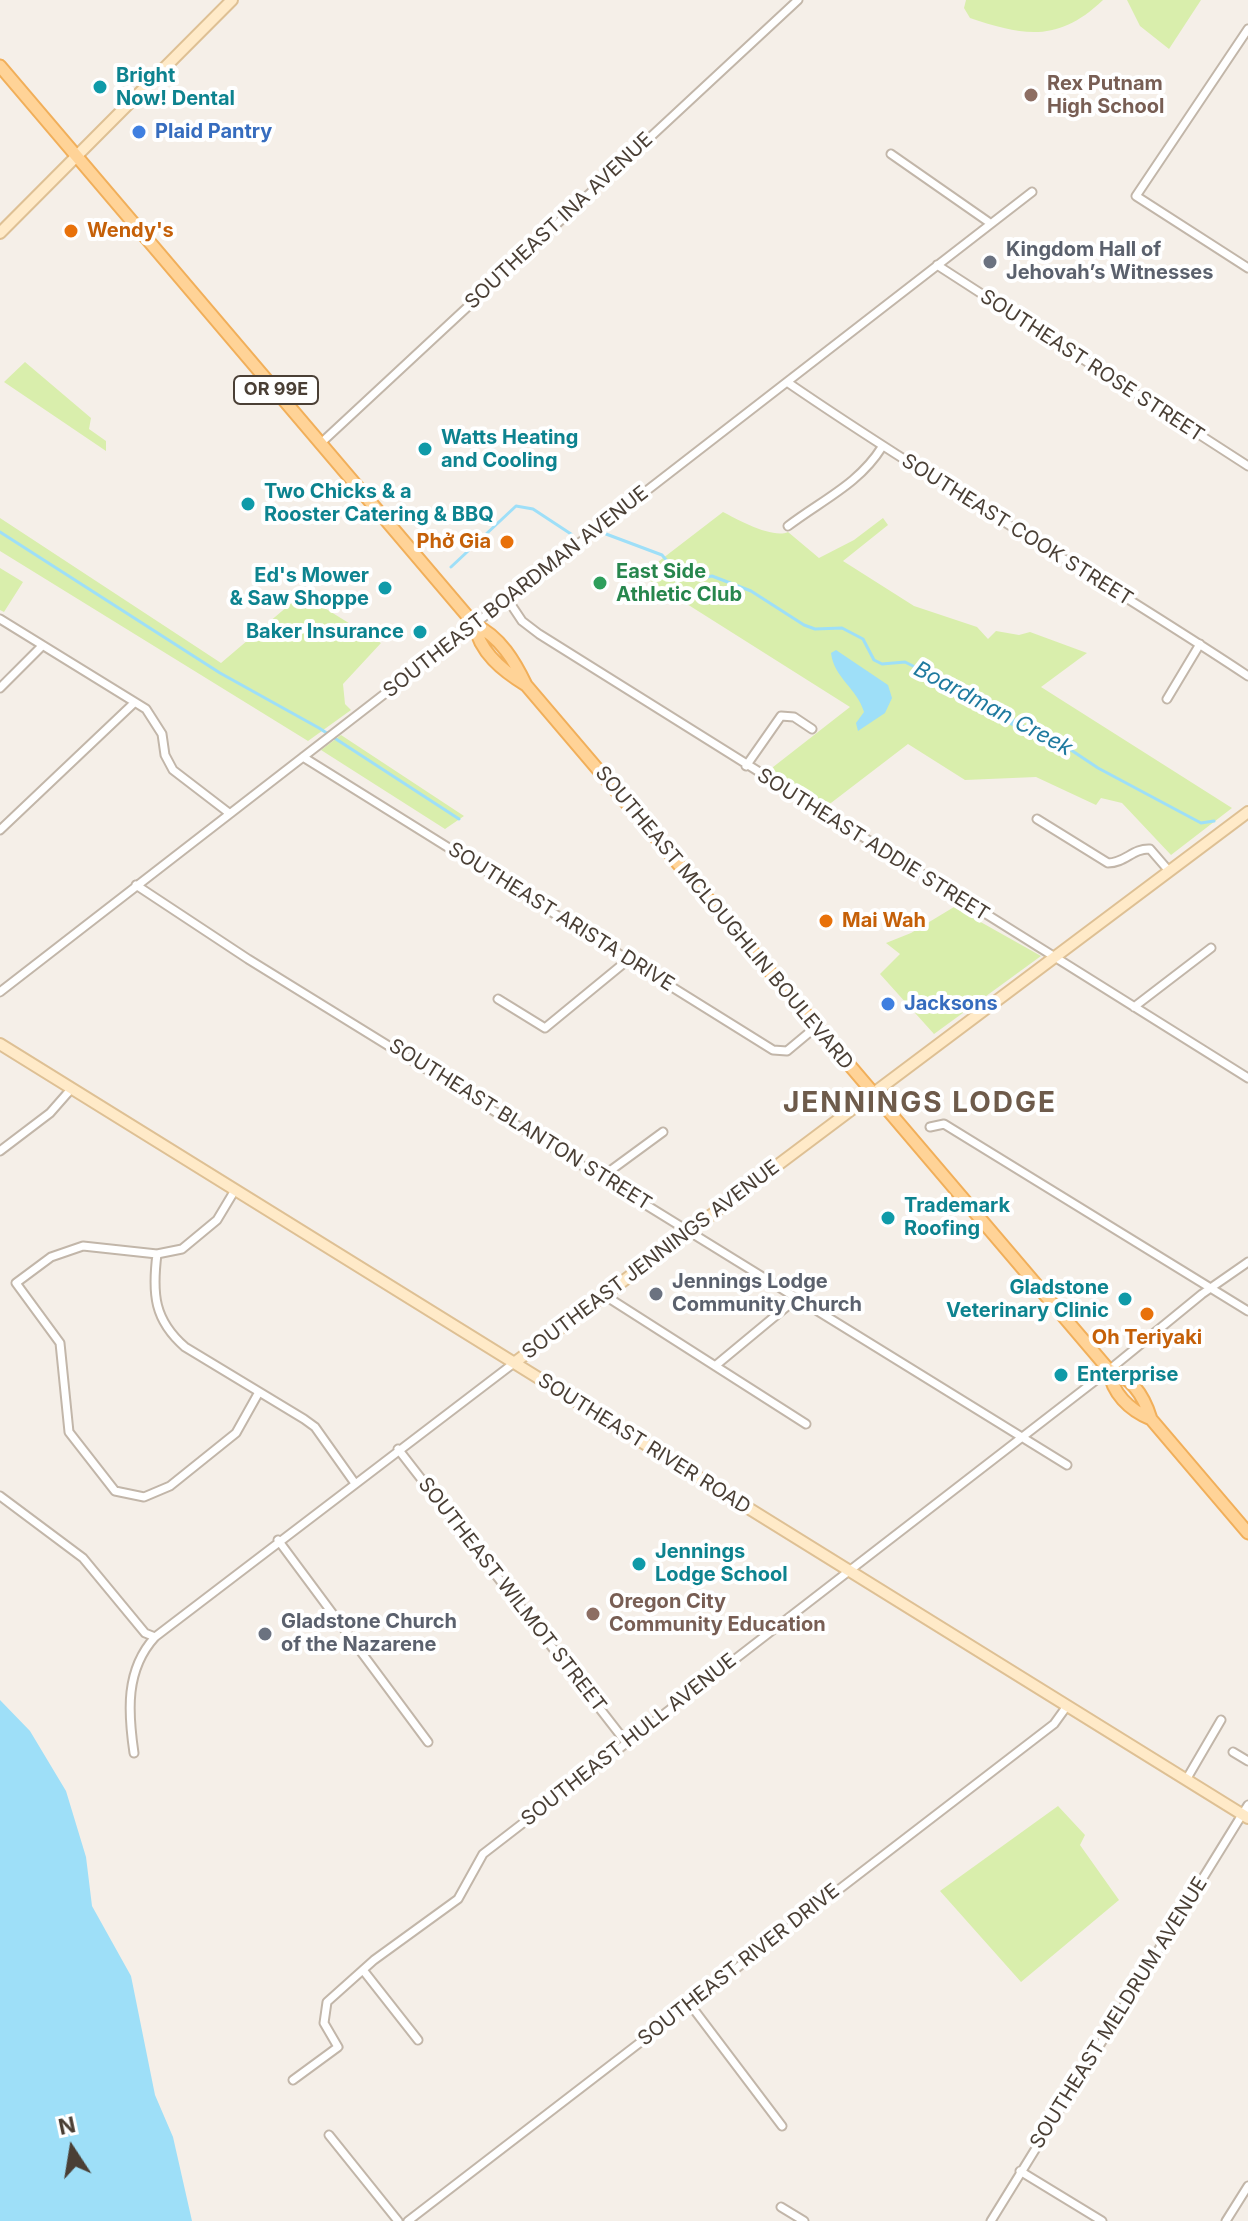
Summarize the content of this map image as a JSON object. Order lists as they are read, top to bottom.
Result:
{
  "streets": {
    "main road": ["OR 99E", "SOUTHEAST MCLOUGHLIN BOULEVARD"],
    "street": [
      "SOUTHEAST INA AVENUE",
      "SOUTHEAST ROSE STREET",
      "SOUTHEAST COOK STREET",
      "SOUTHEAST BOARDMAN AVENUE",
      "SOUTHEAST ADDIE STREET",
      "SOUTHEAST ARISTA DRIVE",
      "SOUTHEAST BLANTON STREET",
      "SOUTHEAST JENNINGS AVENUE",
      "SOUTHEAST RIVER ROAD",
      "SOUTHEAST WILMOT STREET",
      "SOUTHEAST HULL AVENUE",
      "SOUTHEAST RIVER DRIVE",
      "SOUTHEAST MELDRUM AVENUE"
    ]
  },
  "crossings": [
    ["SOUTHEAST INA AVENUE", "SOUTHEAST MCLOUGHLIN BOULEVARD"],
    ["SOUTHEAST ROSE STREET", "SOUTHEAST BOARDMAN AVENUE"],
    ["SOUTHEAST COOK STREET", "SOUTHEAST BOARDMAN AVENUE"],
    ["SOUTHEAST BOARDMAN AVENUE", "SOUTHEAST ADDIE STREET"],
    ["SOUTHEAST BOARDMAN AVENUE", "SOUTHEAST ARISTA DRIVE"],
    ["SOUTHEAST BOARDMAN AVENUE", "SOUTHEAST MCLOUGHLIN BOULEVARD"],
    ["SOUTHEAST BOARDMAN AVENUE", "SOUTHEAST BLANTON STREET"],
    ["SOUTHEAST ADDIE STREET", "SOUTHEAST JENNINGS AVENUE"],
    ["SOUTHEAST ARISTA DRIVE", "SOUTHEAST MCLOUGHLIN BOULEVARD"],
    ["SOUTHEAST MCLOUGHLIN BOULEVARD", "SOUTHEAST JENNINGS AVENUE"],
    ["SOUTHEAST MCLOUGHLIN BOULEVARD", "SOUTHEAST HULL AVENUE"],
    ["SOUTHEAST BLANTON STREET", "SOUTHEAST JENNINGS AVENUE"],
    ["SOUTHEAST BLANTON STREET", "SOUTHEAST HULL AVENUE"],
    ["SOUTHEAST JENNINGS AVENUE", "SOUTHEAST RIVER ROAD"],
    ["SOUTHEAST JENNINGS AVENUE", "SOUTHEAST WILMOT STREET"],
    ["SOUTHEAST RIVER ROAD", "SOUTHEAST HULL AVENUE"],
    ["SOUTHEAST RIVER ROAD", "SOUTHEAST RIVER DRIVE"],
    ["SOUTHEAST RIVER ROAD", "SOUTHEAST MELDRUM AVENUE"],
    ["SOUTHEAST WILMOT STREET", "SOUTHEAST HULL AVENUE"]
  ],
  "districts": ["JENNINGS LODGE"],
  "water": ["Boardman Creek"],
  "places": [
    "Bright Now! Dental",
    "Rex Putnam High School",
    "Plaid Pantry",
    "Wendy's",
    "Kingdom Hall of Jehovah’s Witnesses",
    "Watts Heating and Cooling",
    "Two Chicks & a Rooster Catering & BBQ",
    "Phở Gia",
    "East Side Athletic Club",
    "Ed's Mower & Saw Shoppe",
    "Baker Insurance",
    "Mai Wah",
    "Jacksons",
    "Trademark Roofing",
    "Jennings Lodge Community Church",
    "Gladstone Veterinary Clinic",
    "Oh Teriyaki",
    "Enterprise",
    "Jennings Lodge School",
    "Oregon City Community Education",
    "Gladstone Church of the Nazarene"
  ],
  "north": "top"
}
